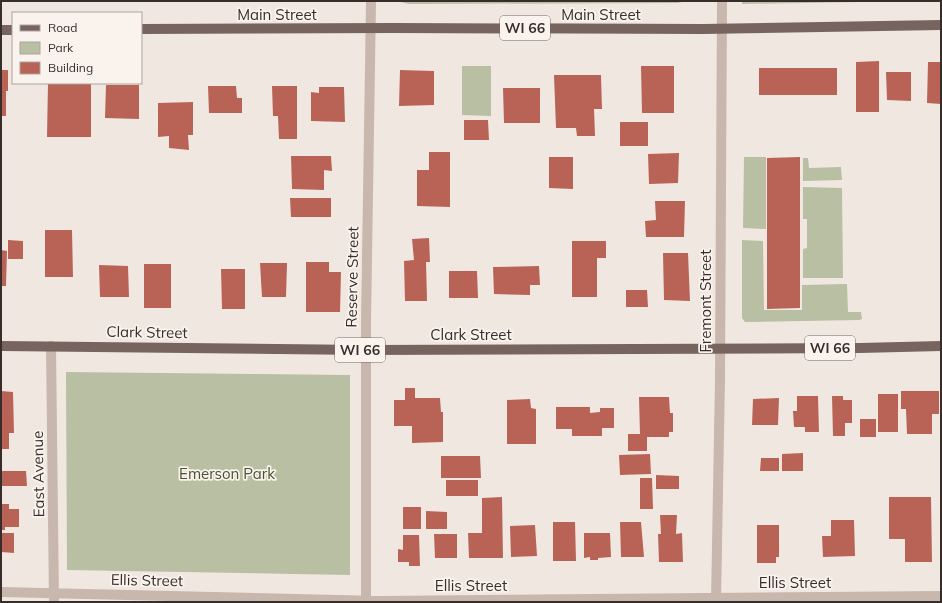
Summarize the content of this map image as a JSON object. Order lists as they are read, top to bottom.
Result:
{
  "streets": {
    "main road": ["Main Street", "WI 66", "Clark Street"],
    "street": [
      "Reserve Street",
      "Fremont Street",
      "East Avenue",
      "Ellis Street"
    ]
  },
  "crossings": [
    ["Main Street", "Reserve Street"],
    ["Main Street", "Fremont Street"],
    ["Reserve Street", "Clark Street"],
    ["Reserve Street", "Ellis Street"],
    ["Fremont Street", "Clark Street"],
    ["Fremont Street", "Ellis Street"],
    ["Clark Street", "East Avenue"],
    ["East Avenue", "Ellis Street"]
  ],
  "parks": ["Emerson Park"],
  "legend": ["Road", "Park", "Building"]
}
